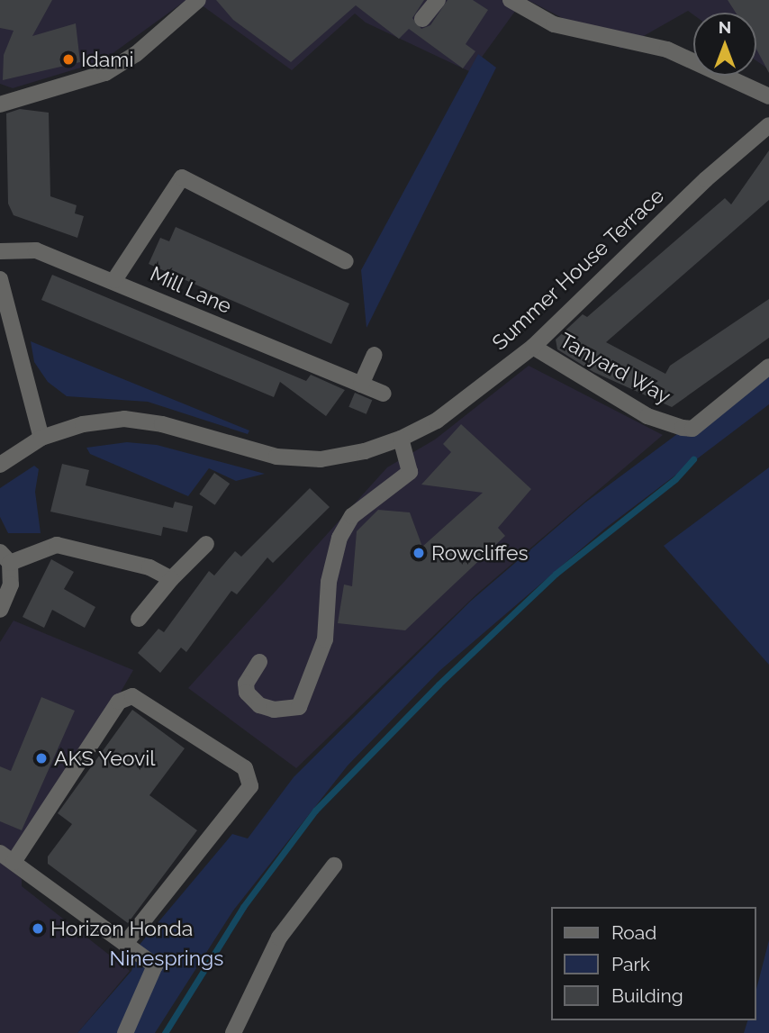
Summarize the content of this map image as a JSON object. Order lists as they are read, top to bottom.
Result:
{
  "streets": {
    "street": ["Summer House Terrace", "Mill Lane", "Tanyard Way"]
  },
  "crossings": [
    ["Summer House Terrace", "Tanyard Way"]
  ],
  "parks": ["Ninesprings"],
  "places": [
    "Idami",
    "Rowcliffes",
    "AKS Yeovil",
    "Horizon Honda"
  ],
  "legend": ["Road", "Park", "Building"],
  "north": "top"
}
